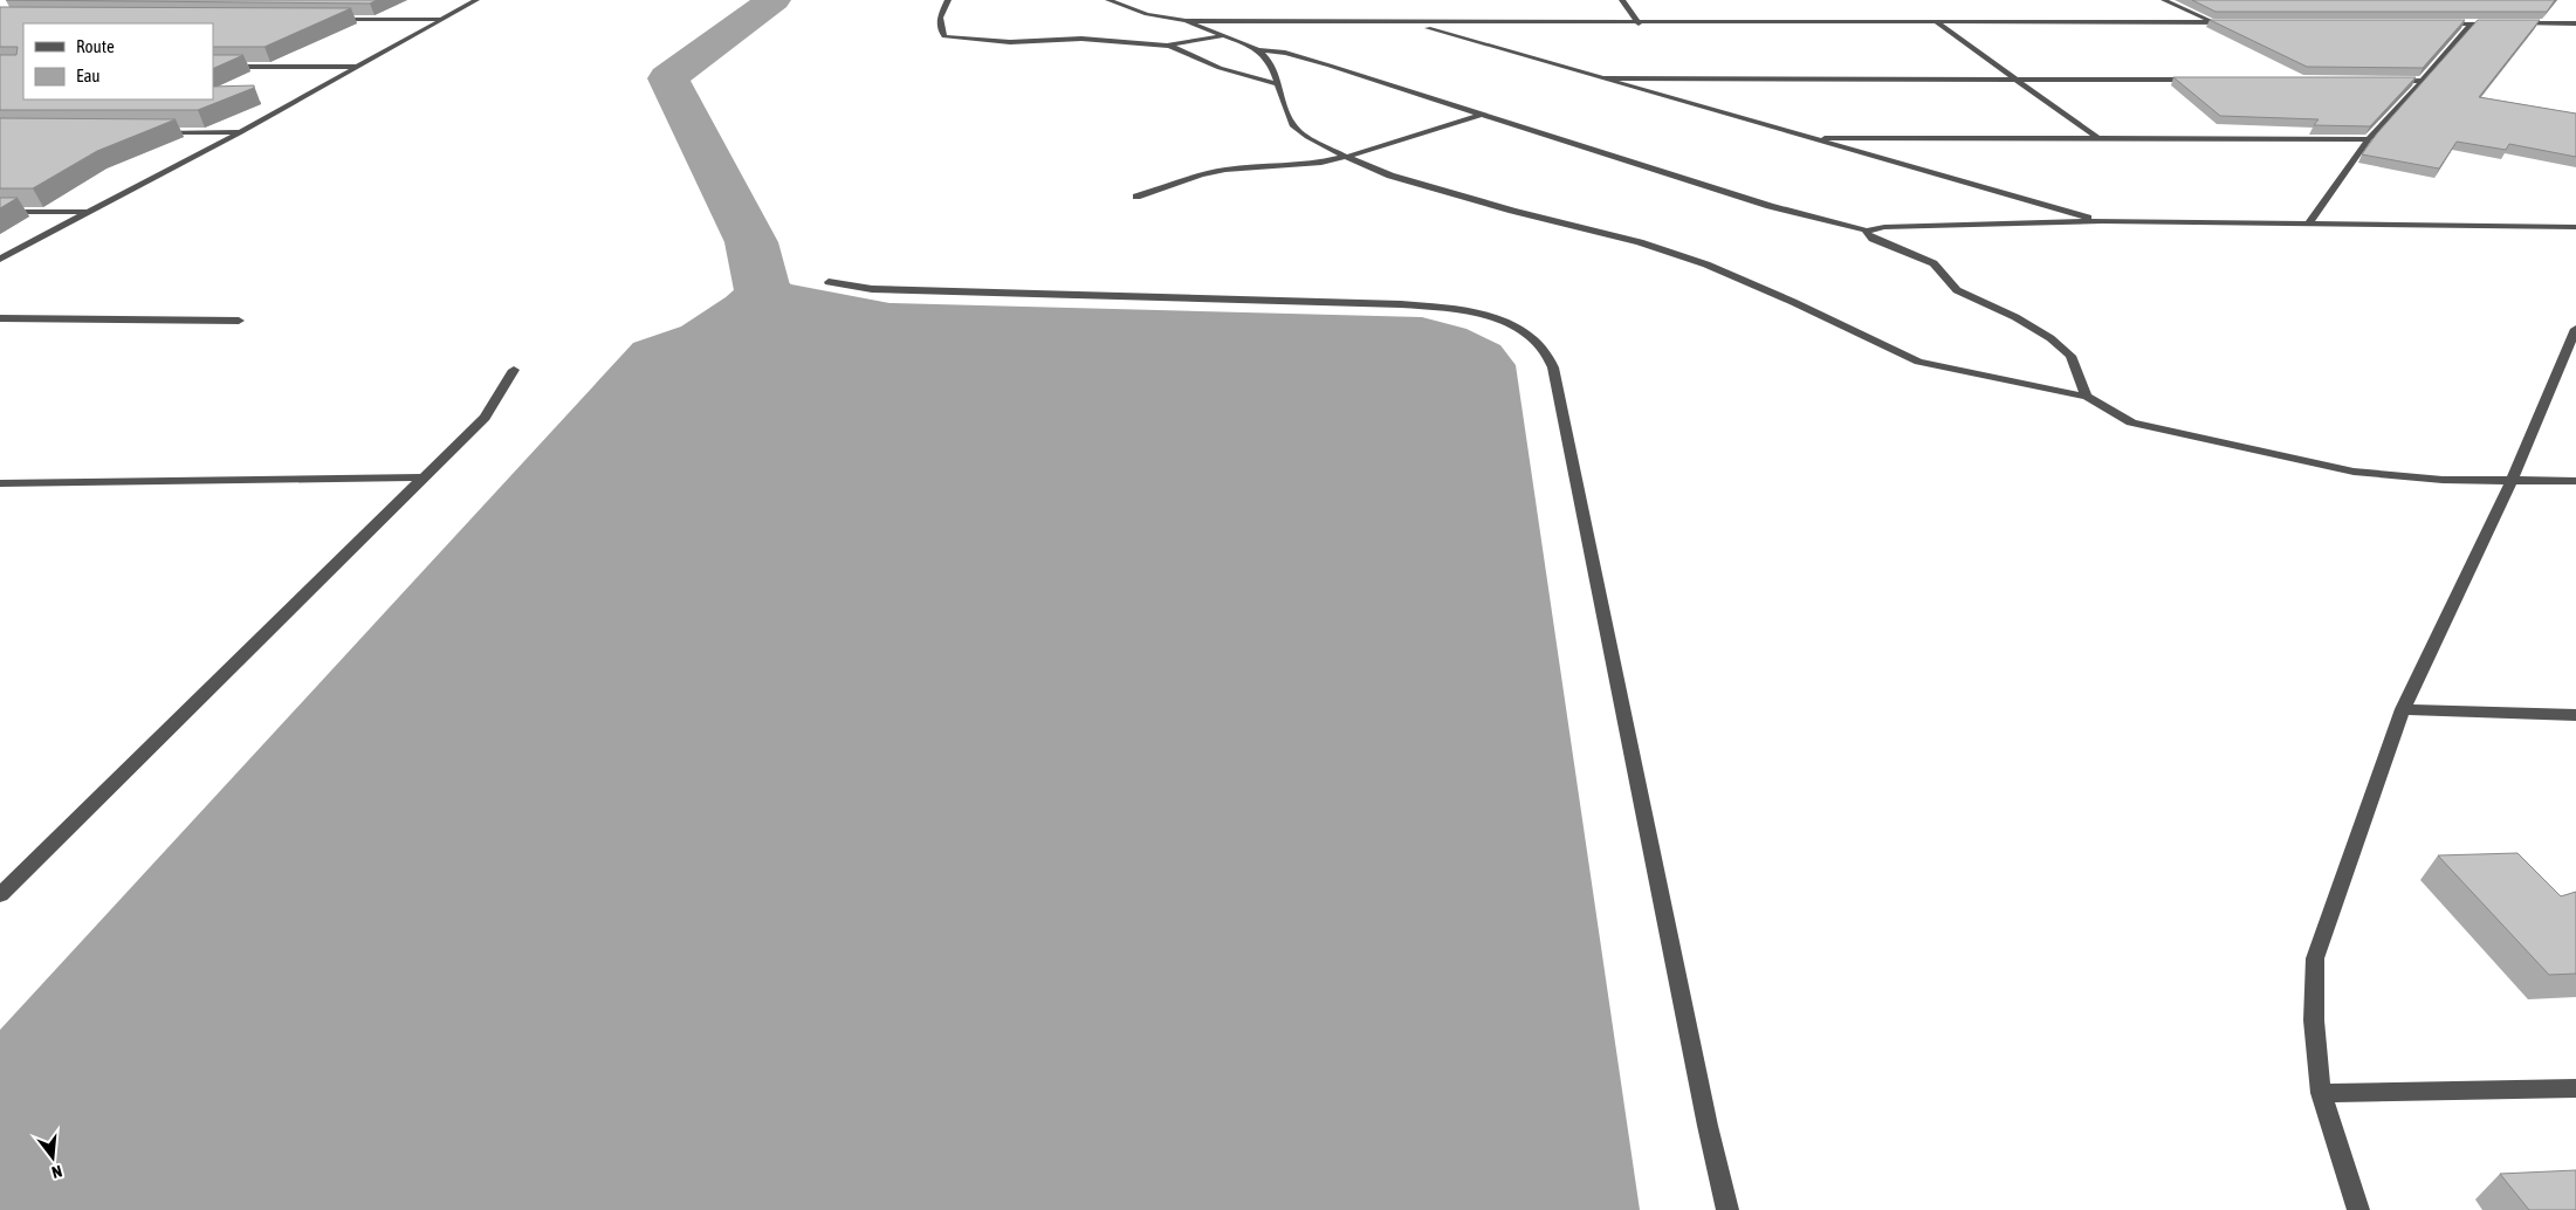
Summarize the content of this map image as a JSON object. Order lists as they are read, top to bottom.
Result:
{
  "legend": ["Route", "Eau"],
  "north": "bottom"
}
